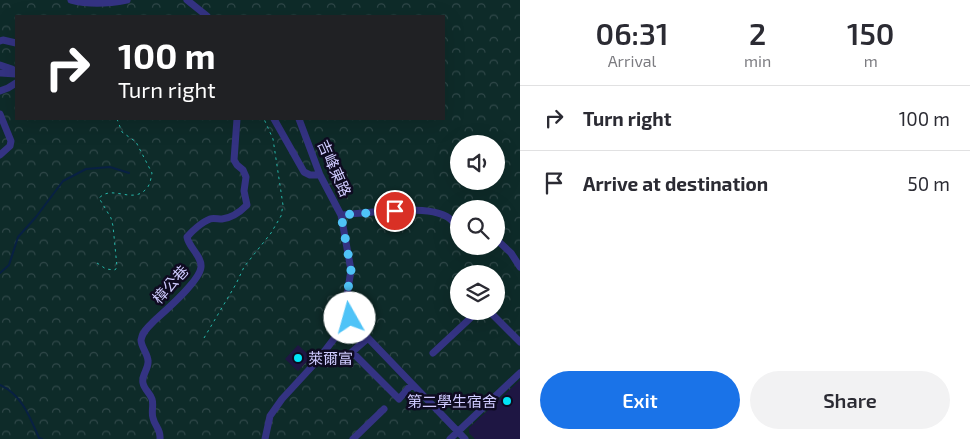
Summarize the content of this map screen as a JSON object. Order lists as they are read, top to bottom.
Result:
{
  "streets": {
    "street": ["吉峰東路", "樟公巷"]
  },
  "places": ["萊爾富", "第二學生宿舍"],
  "page": {
    "eta": [
      "06:31",
      "Arrival",
      "2",
      "min",
      "150",
      "m"
    ],
    "turn": ["100 m", "Turn right"],
    "list": [
      {
        "name": "Turn right",
        "value": "100 m"
      },
      {
        "name": "Arrive at destination",
        "value": "50 m"
      }
    ],
    "buttons": ["Exit", "Share"]
  }
}
